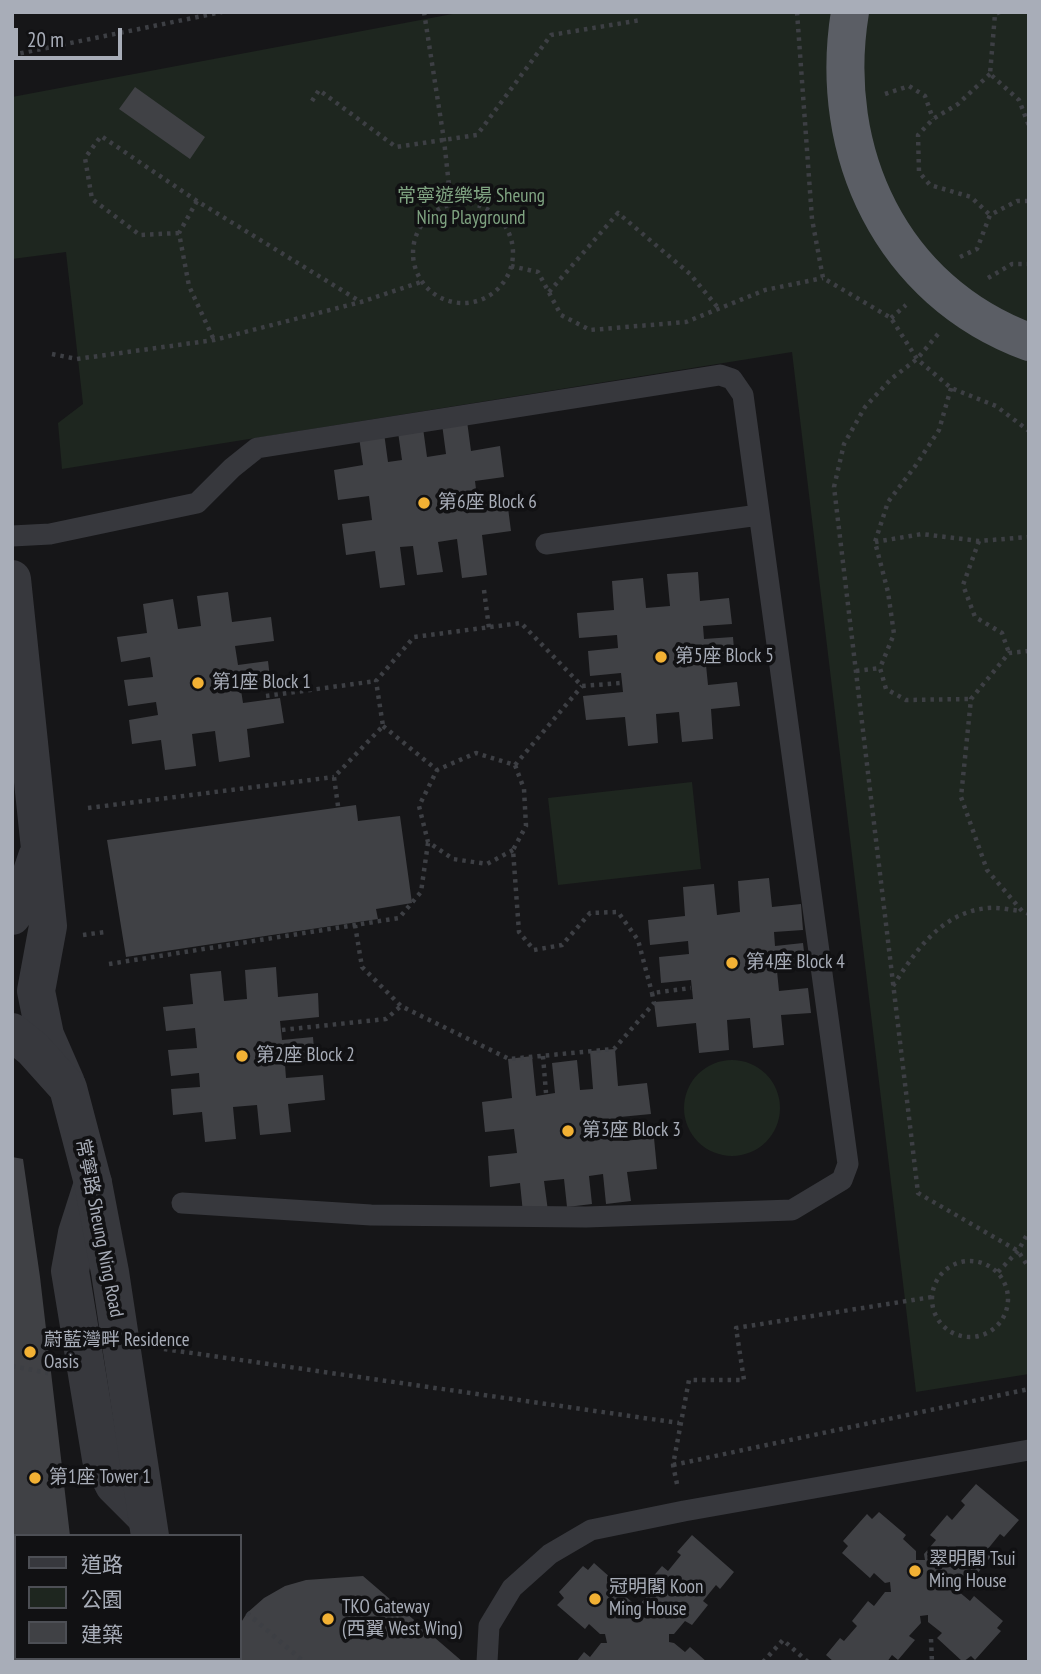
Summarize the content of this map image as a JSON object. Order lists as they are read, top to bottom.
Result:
{
  "streets": {
    "street": ["常寧路 Sheung Ning Road"]
  },
  "parks": ["常寧遊樂場 Sheung Ning Playground"],
  "places": [
    "第6座 Block 6",
    "第5座 Block 5",
    "第1座 Block 1",
    "第4座 Block 4",
    "第2座 Block 2",
    "第3座 Block 3",
    "蔚藍灣畔 Residence Oasis",
    "第1座 Tower 1",
    "翠明閣 Tsui Ming House",
    "冠明閣 Koon Ming House",
    "TKO Gateway (西翼 West Wing)"
  ],
  "legend": ["道路", "公園", "建築"],
  "scale_bar": "20 m"
}
